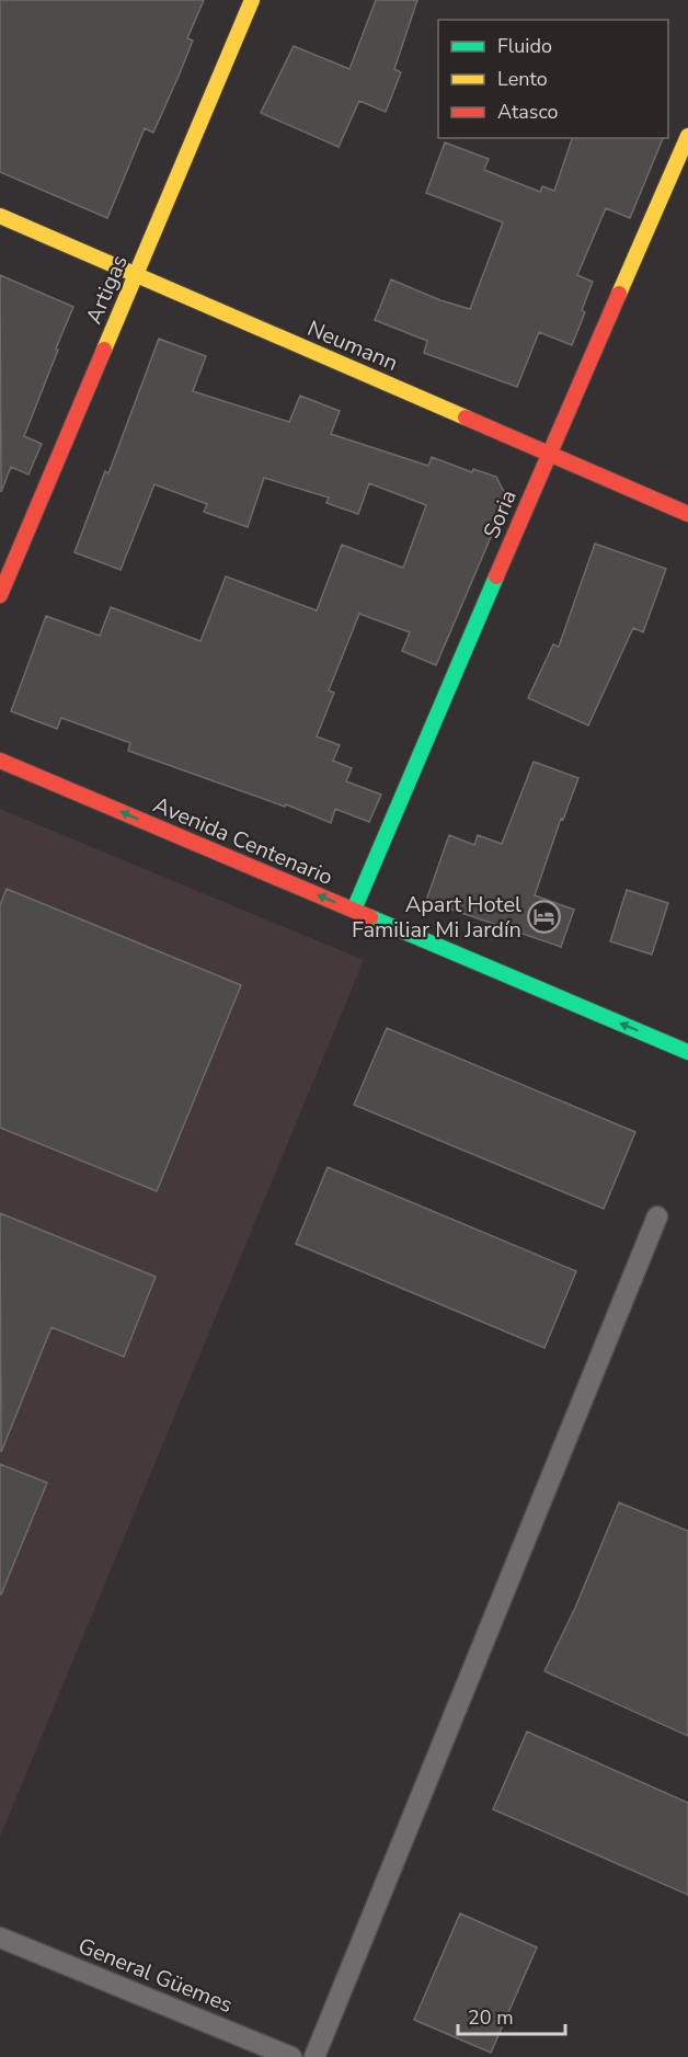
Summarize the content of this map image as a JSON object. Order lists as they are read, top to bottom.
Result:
{
  "streets": {
    "street": [
      "Artigas",
      "Neumann",
      "Soria",
      "Avenida Centenario"
    ],
    "lane": ["General Güemes"]
  },
  "crossings": [
    ["Artigas", "Neumann"],
    ["Neumann", "Soria"],
    ["Soria", "Avenida Centenario"]
  ],
  "one_way": ["Avenida Centenario"],
  "places": {
    "hotel": ["Apart Hotel Familiar Mi Jardín"]
  },
  "legend": ["Fluido", "Lento", "Atasco"],
  "scale_bar": "20 m"
}
